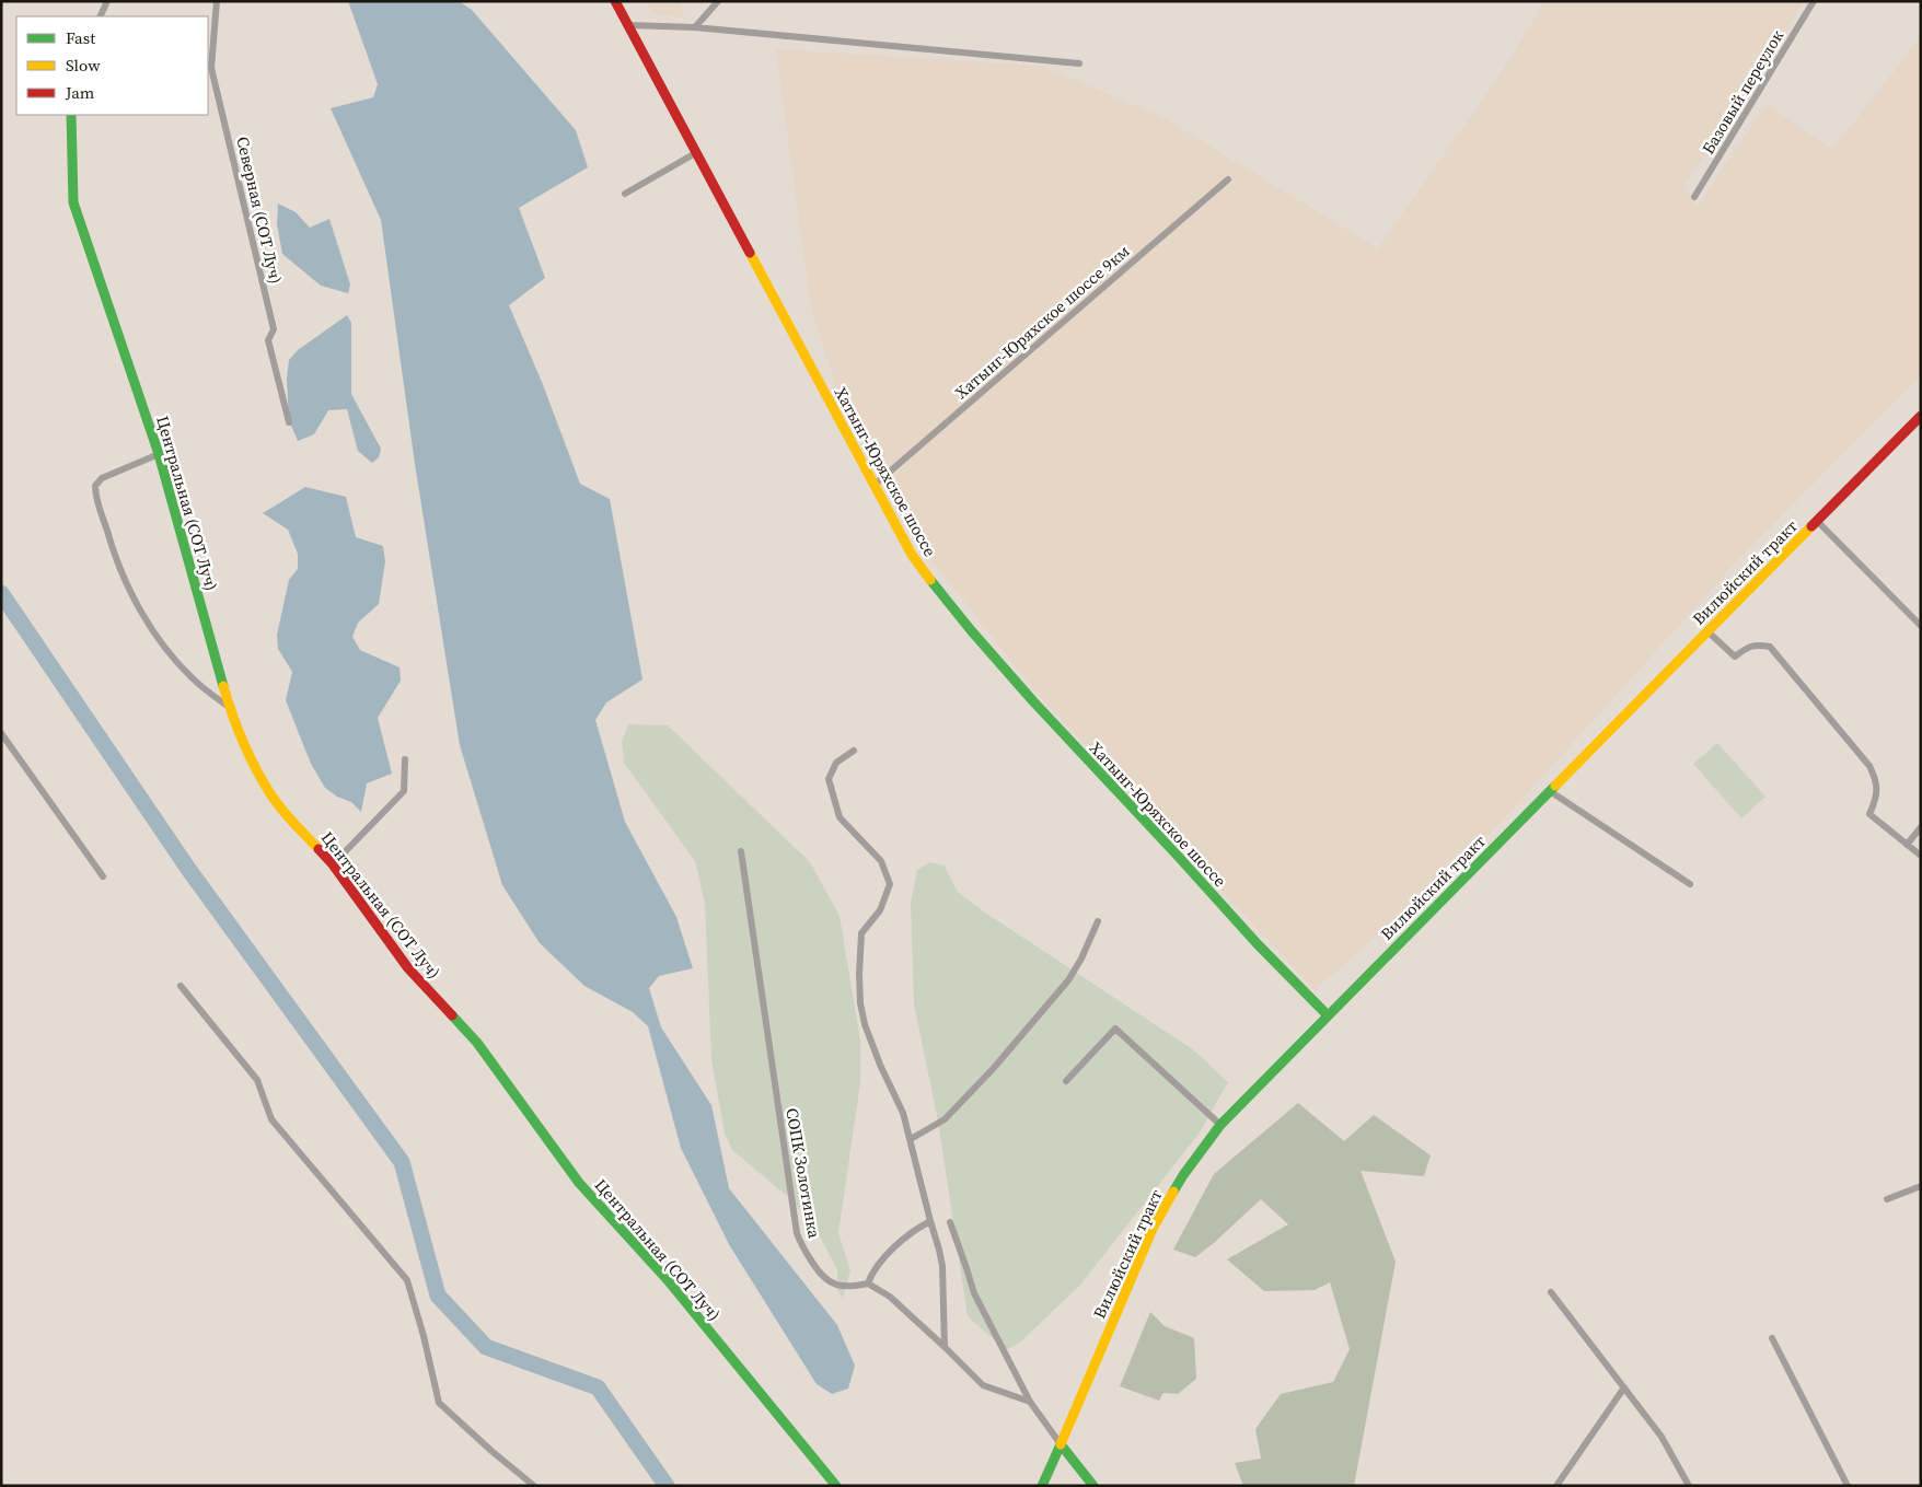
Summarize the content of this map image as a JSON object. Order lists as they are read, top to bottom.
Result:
{
  "streets": {
    "main road": ["Хатынг-Юряхское шоссе", "Центральная (СОТ Луч)", "Вилюйский тракт"],
    "street": [
      "Базовый переулок",
      "Северная (СОТ Луч)",
      "Хатынг-Юряхское шоссе 9км",
      "СОПК Золотинка"
    ]
  },
  "crossings": [
    ["Хатынг-Юряхское шоссе 9км", "Хатынг-Юряхское шоссе"],
    ["Хатынг-Юряхское шоссе", "Вилюйский тракт"]
  ],
  "legend": ["Fast", "Slow", "Jam"]
}
